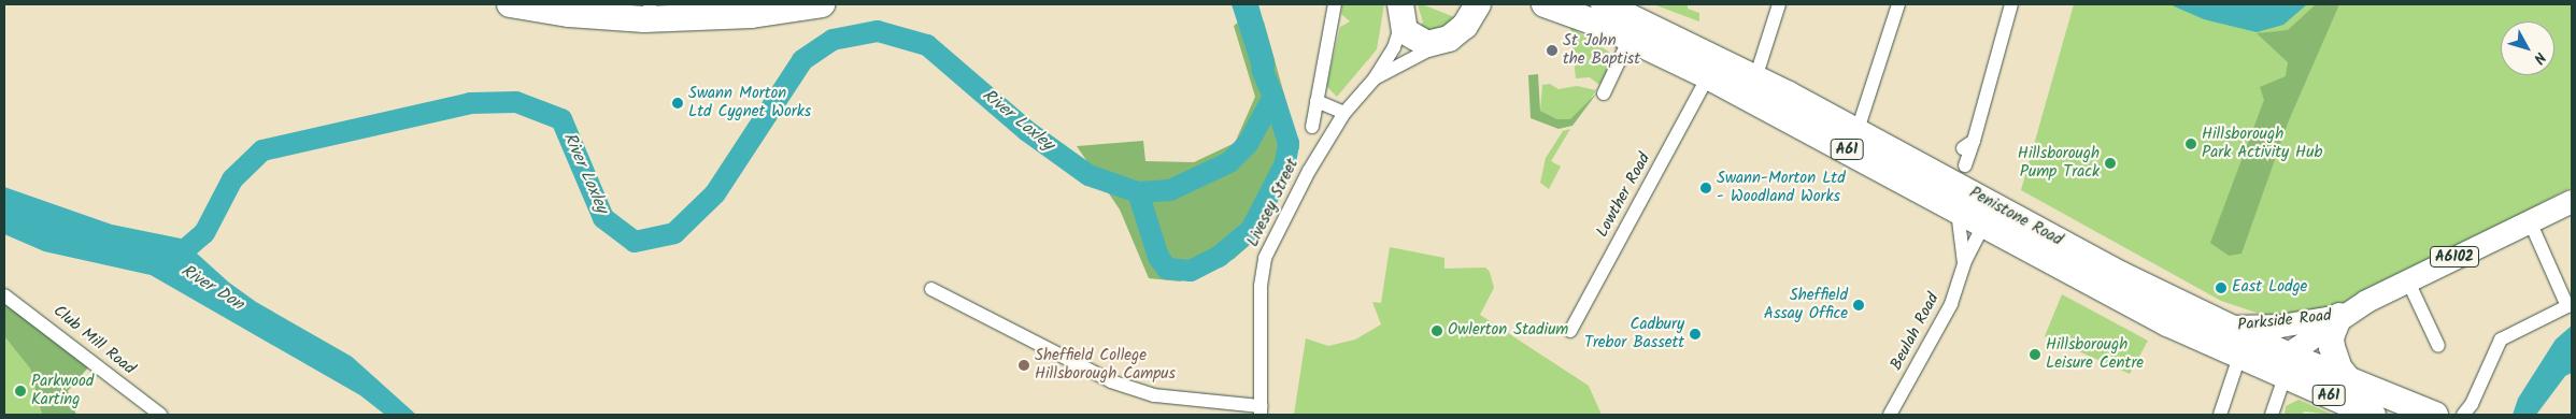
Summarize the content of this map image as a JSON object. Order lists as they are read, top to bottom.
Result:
{
  "streets": {
    "highway": ["A61", "Penistone Road"],
    "main road": ["A6102", "Parkside Road"],
    "street": [
      "Lowther Road",
      "Livesey Street",
      "Beulah Road",
      "Club Mill Road"
    ]
  },
  "crossings": [
    ["Lowther Road", "Penistone Road"],
    ["Penistone Road", "Parkside Road"],
    ["Penistone Road", "Beulah Road"]
  ],
  "water": ["River Loxley", "River Don"],
  "places": [
    "St John the Baptist",
    "Swann Morton Ltd Cygnet Works",
    "Hillsborough Park Activity Hub",
    "Hillsborough Pump Track",
    "Swann-Morton Ltd - Woodland Works",
    "East Lodge",
    "Sheffield Assay Office",
    "Owlerton Stadium",
    "Cadbury Trebor Bassett",
    "Hillsborough Leisure Centre",
    "Sheffield College Hillsborough Campus",
    "Parkwood Karting"
  ],
  "north": "bottom right"
}
